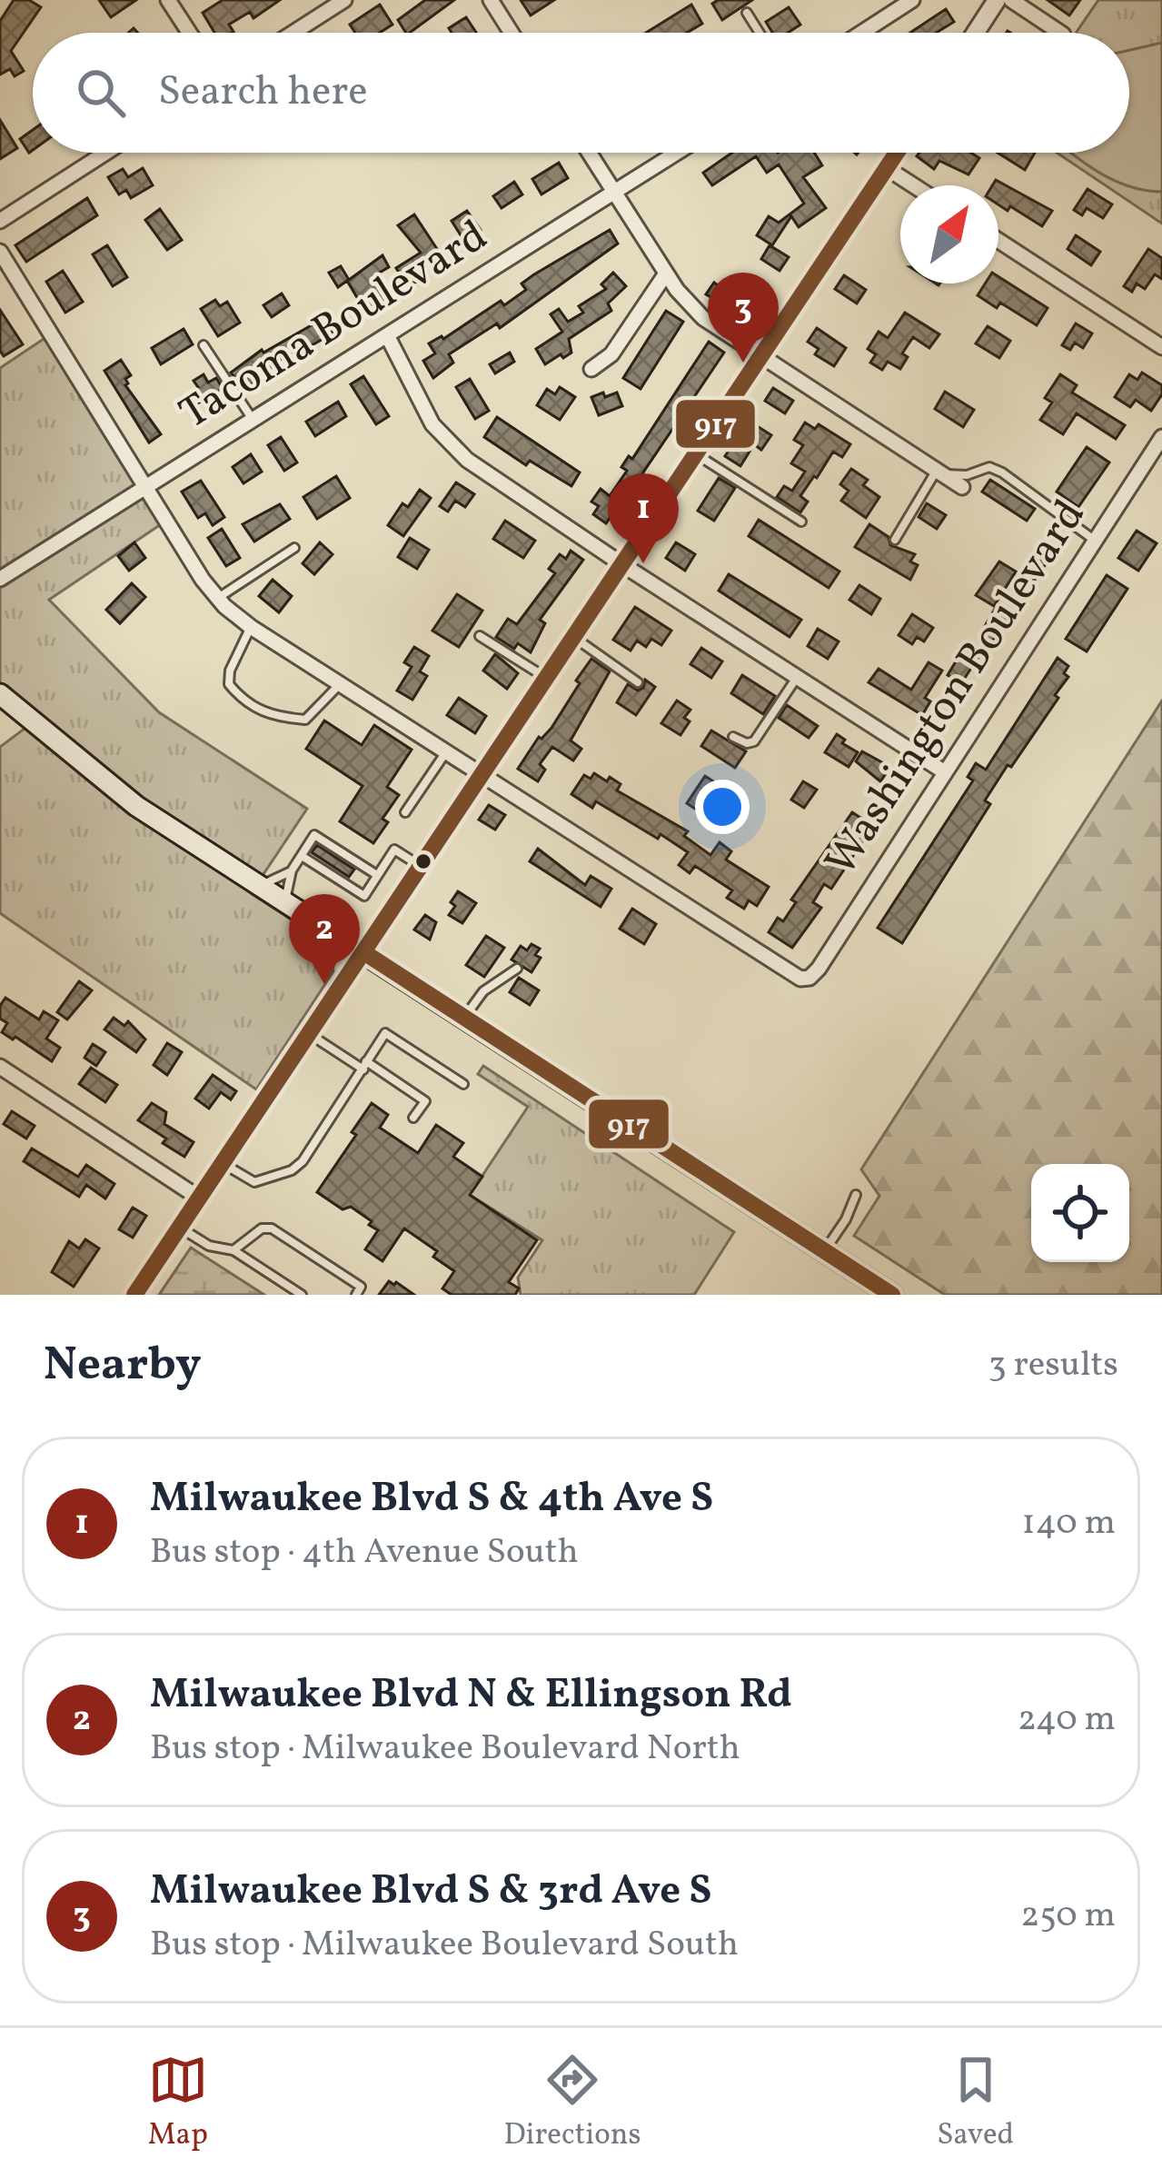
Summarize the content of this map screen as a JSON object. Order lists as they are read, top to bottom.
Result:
{
  "streets": {
    "street": ["Tacoma Boulevard", "Washington Boulevard"]
  },
  "lines": ["transit line 917"],
  "north": "top right",
  "page": {
    "search": "Search here",
    "pins": ["3", "1", "2"],
    "heading": ["Nearby", "3 results"],
    "list": [
      {
        "mark": "1",
        "name": "Milwaukee Blvd S & 4th Ave S",
        "note": "Bus stop · 4th Avenue South",
        "value": "140 m"
      },
      {
        "mark": "2",
        "name": "Milwaukee Blvd N & Ellingson Rd",
        "note": "Bus stop · Milwaukee Boulevard North",
        "value": "240 m"
      },
      {
        "mark": "3",
        "name": "Milwaukee Blvd S & 3rd Ave S",
        "note": "Bus stop · Milwaukee Boulevard South",
        "value": "250 m"
      }
    ],
    "nav": ["Map", "Directions", "Saved"]
  }
}
